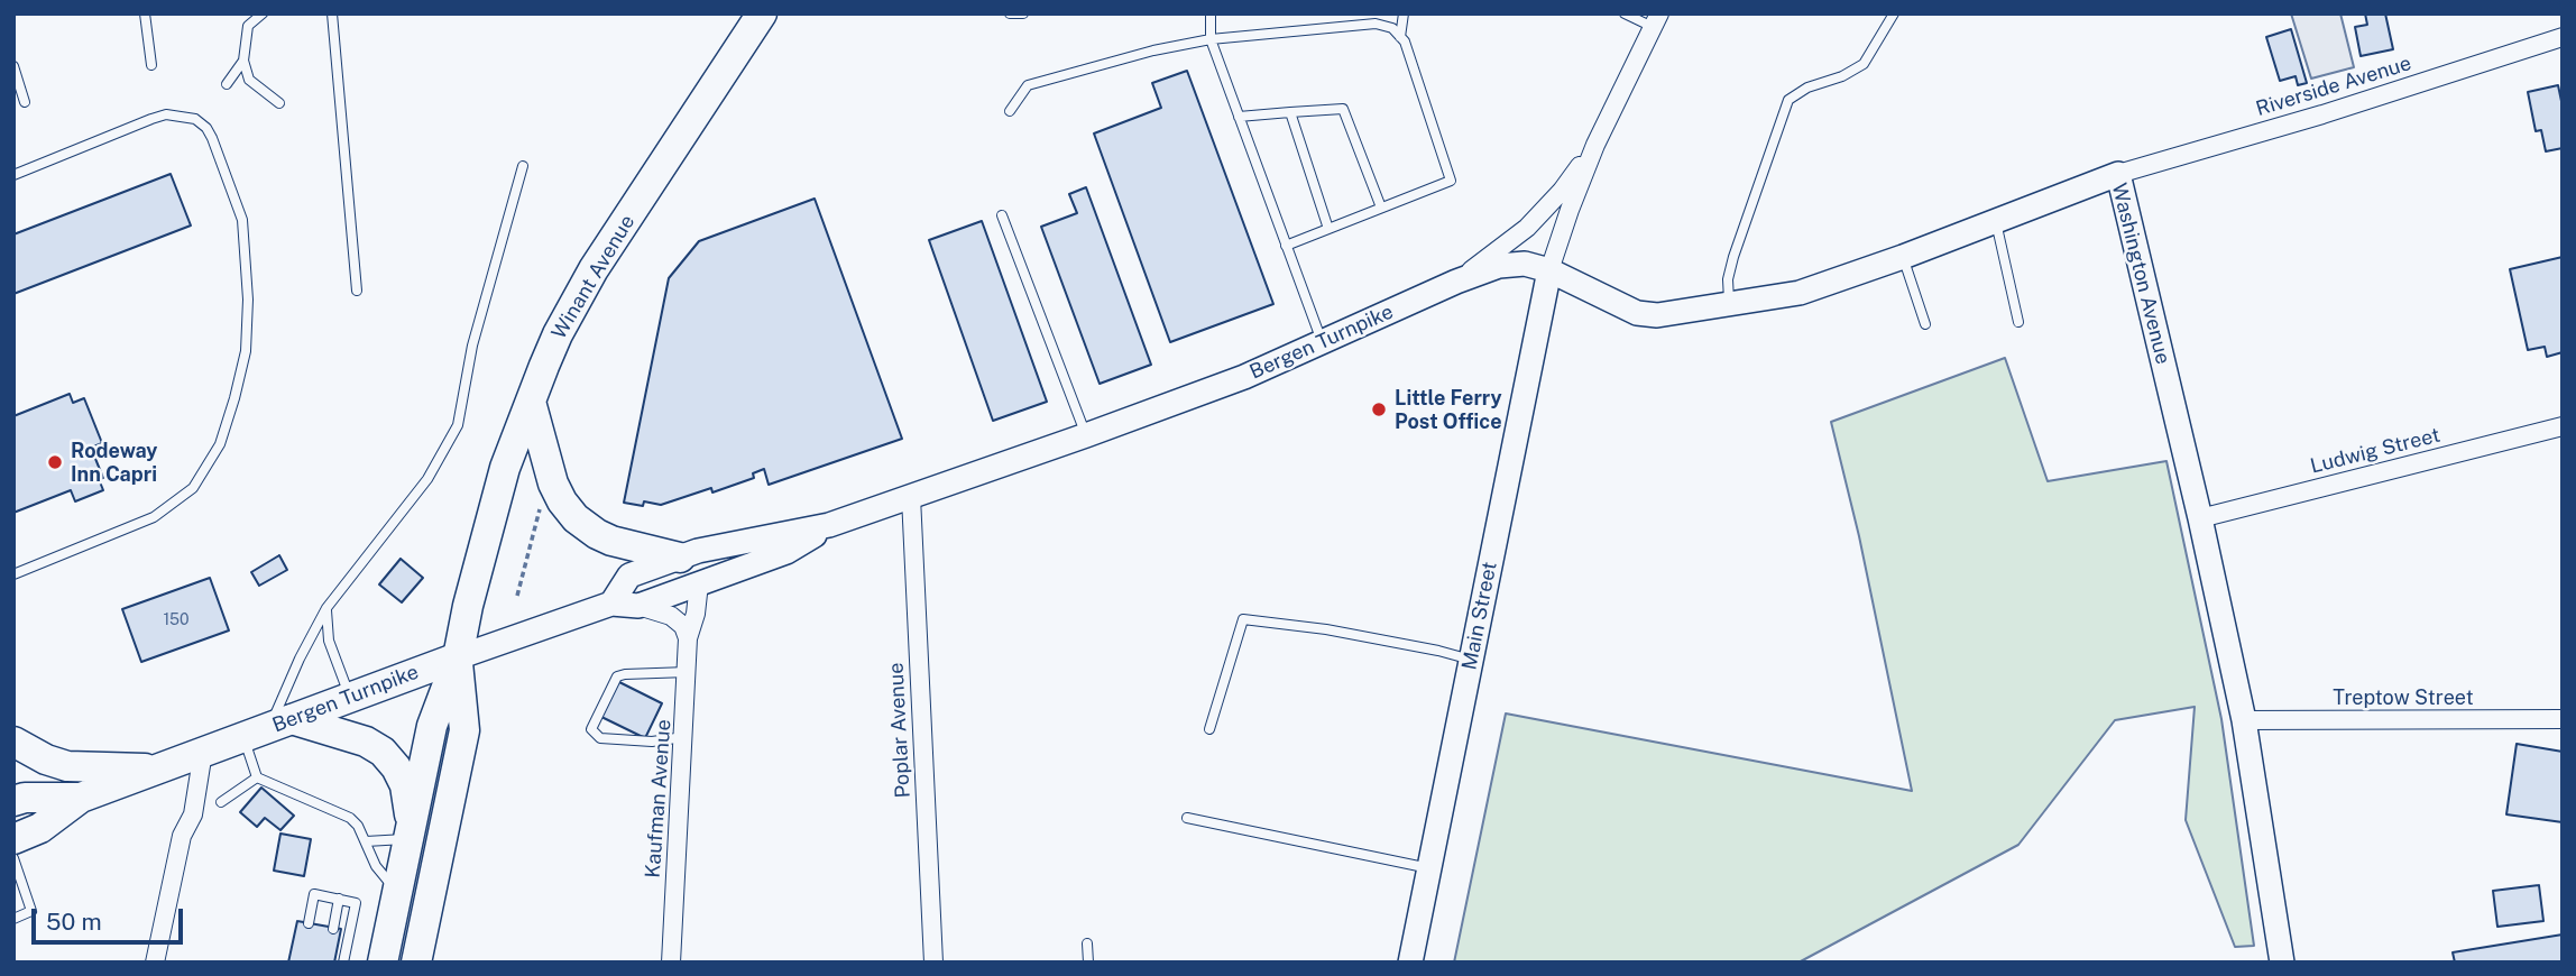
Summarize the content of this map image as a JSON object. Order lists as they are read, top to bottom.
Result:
{
  "streets": {
    "main road": ["Winant Avenue", "Bergen Turnpike"],
    "street": [
      "Riverside Avenue",
      "Washington Avenue",
      "Ludwig Street",
      "Main Street",
      "Treptow Street",
      "Poplar Avenue",
      "Kaufman Avenue"
    ]
  },
  "crossings": [
    ["Riverside Avenue", "Washington Avenue"],
    ["Washington Avenue", "Bergen Turnpike"],
    ["Washington Avenue", "Ludwig Street"],
    ["Washington Avenue", "Main Street"],
    ["Washington Avenue", "Treptow Street"],
    ["Winant Avenue", "Bergen Turnpike"],
    ["Bergen Turnpike", "Main Street"],
    ["Bergen Turnpike", "Poplar Avenue"],
    ["Bergen Turnpike", "Kaufman Avenue"]
  ],
  "places": ["Little Ferry Post Office", "Rodeway Inn Capri"],
  "house_numbers": ["150"],
  "scale_bar": "50 m"
}
